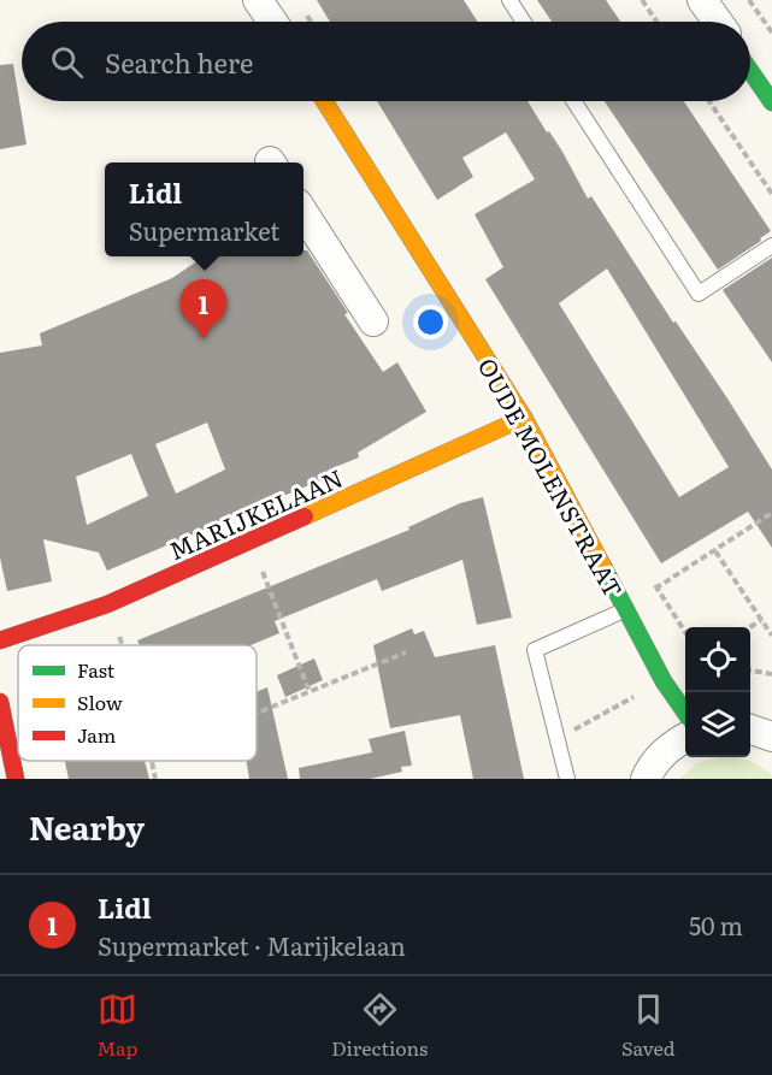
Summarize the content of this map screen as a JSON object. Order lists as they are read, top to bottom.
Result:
{
  "streets": {
    "street": ["OUDE MOLENSTRAAT", "MARIJKELAAN"]
  },
  "crossings": [
    ["OUDE MOLENSTRAAT", "MARIJKELAAN"]
  ],
  "legend": ["Fast", "Slow", "Jam"],
  "page": {
    "search": "Search here",
    "popup": ["Lidl", "Supermarket"],
    "pins": "1",
    "heading": "Nearby",
    "list": [
      {
        "mark": "1",
        "name": "Lidl",
        "note": "Supermarket · Marijkelaan",
        "value": "50 m"
      }
    ],
    "nav": ["Map", "Directions", "Saved"]
  }
}
